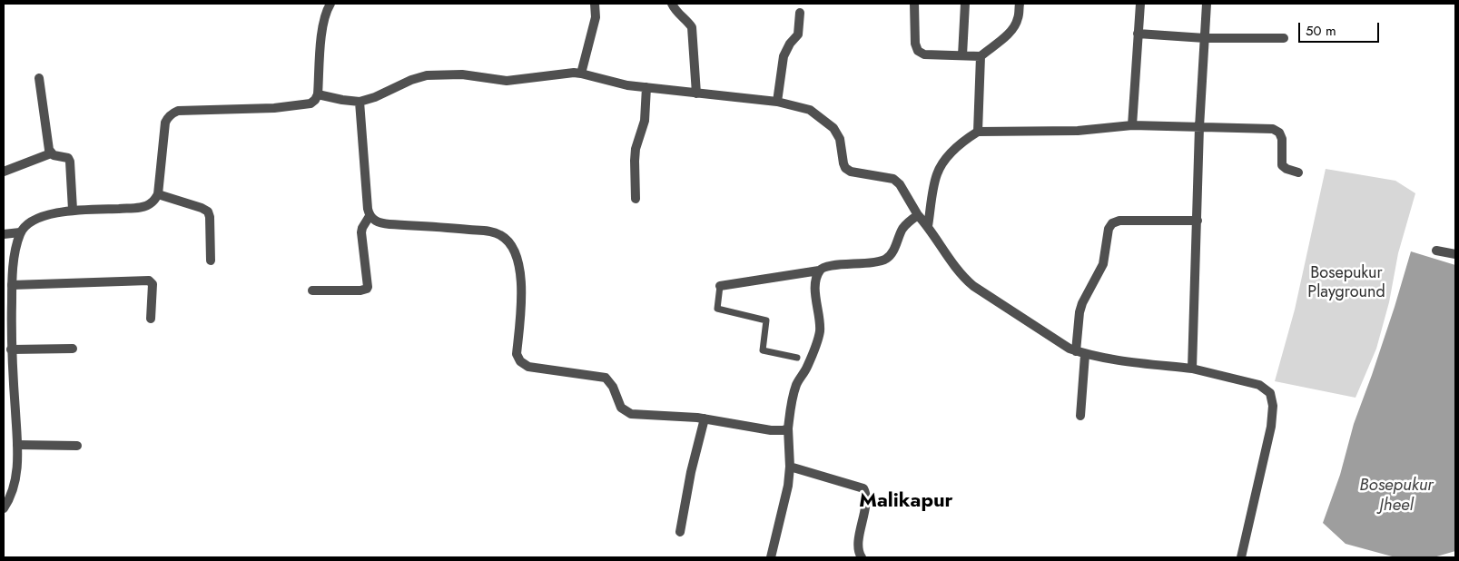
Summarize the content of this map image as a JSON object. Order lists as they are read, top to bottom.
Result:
{
  "districts": ["Malikapur"],
  "water": ["Bosepukur Jheel"],
  "parks": ["Bosepukur Playground"],
  "scale_bar": "50 m"
}
